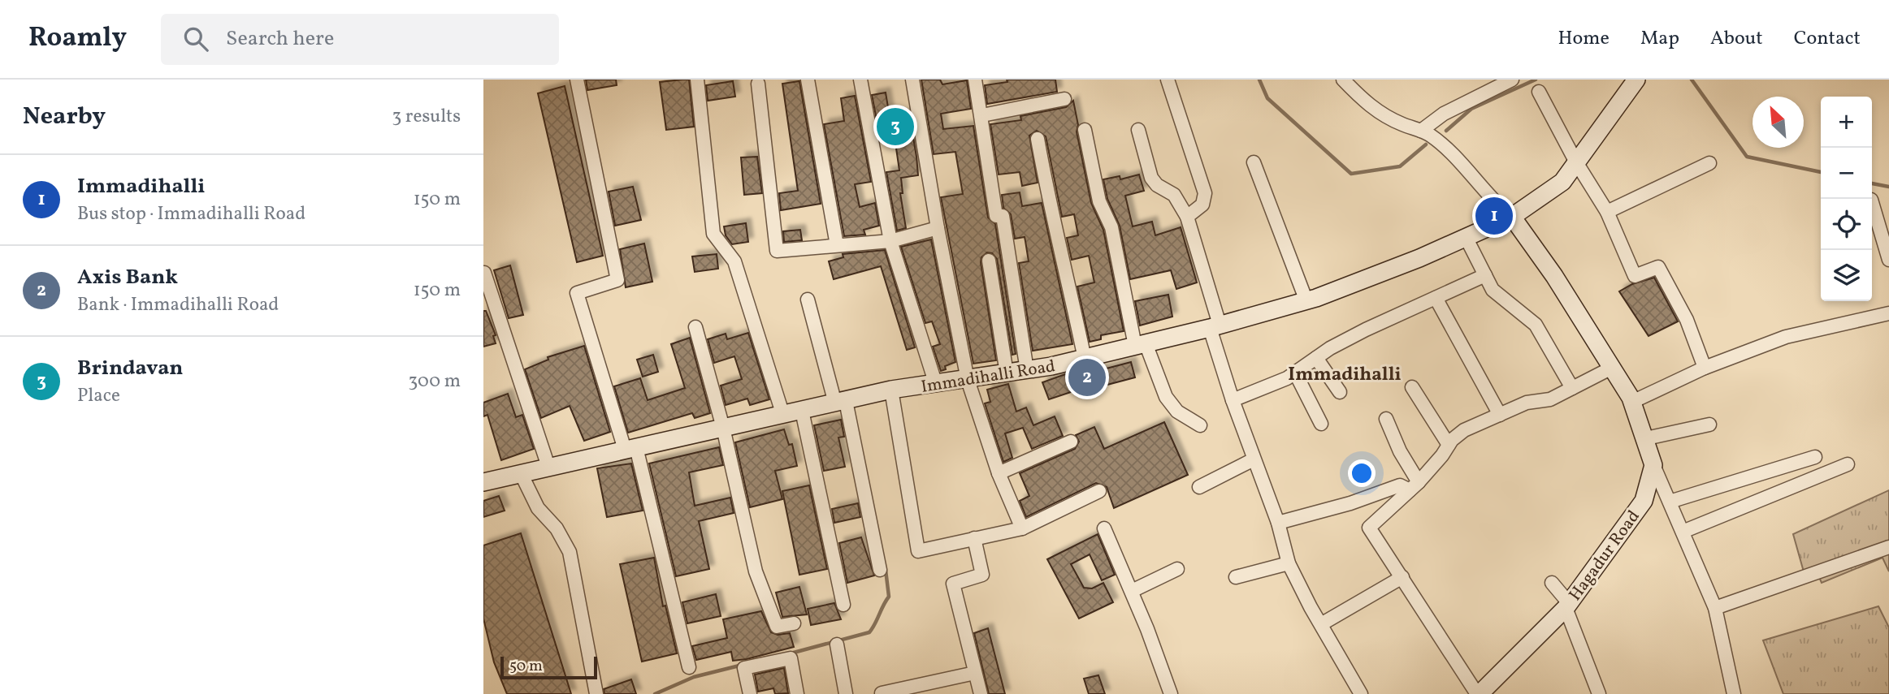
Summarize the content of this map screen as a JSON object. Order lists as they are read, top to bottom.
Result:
{
  "streets": {
    "street": ["Immadihalli Road", "Hagadur Road"]
  },
  "districts": ["Immadihalli"],
  "scale_bar": "50 m",
  "north": "top left",
  "page": {
    "header": "Roamly",
    "search": "Search here",
    "nav": [
      "Home",
      "Map",
      "About",
      "Contact"
    ],
    "heading": ["Nearby", "3 results"],
    "map_buttons": ["+", "−"],
    "pins": ["3", "1", "2"],
    "list": [
      {
        "mark": "1",
        "name": "Immadihalli",
        "note": "Bus stop · Immadihalli Road",
        "value": "150 m"
      },
      {
        "mark": "2",
        "name": "Axis Bank",
        "note": "Bank · Immadihalli Road",
        "value": "150 m"
      },
      {
        "mark": "3",
        "name": "Brindavan",
        "note": "Place",
        "value": "300 m"
      }
    ],
    "scale": "50 m"
  }
}
